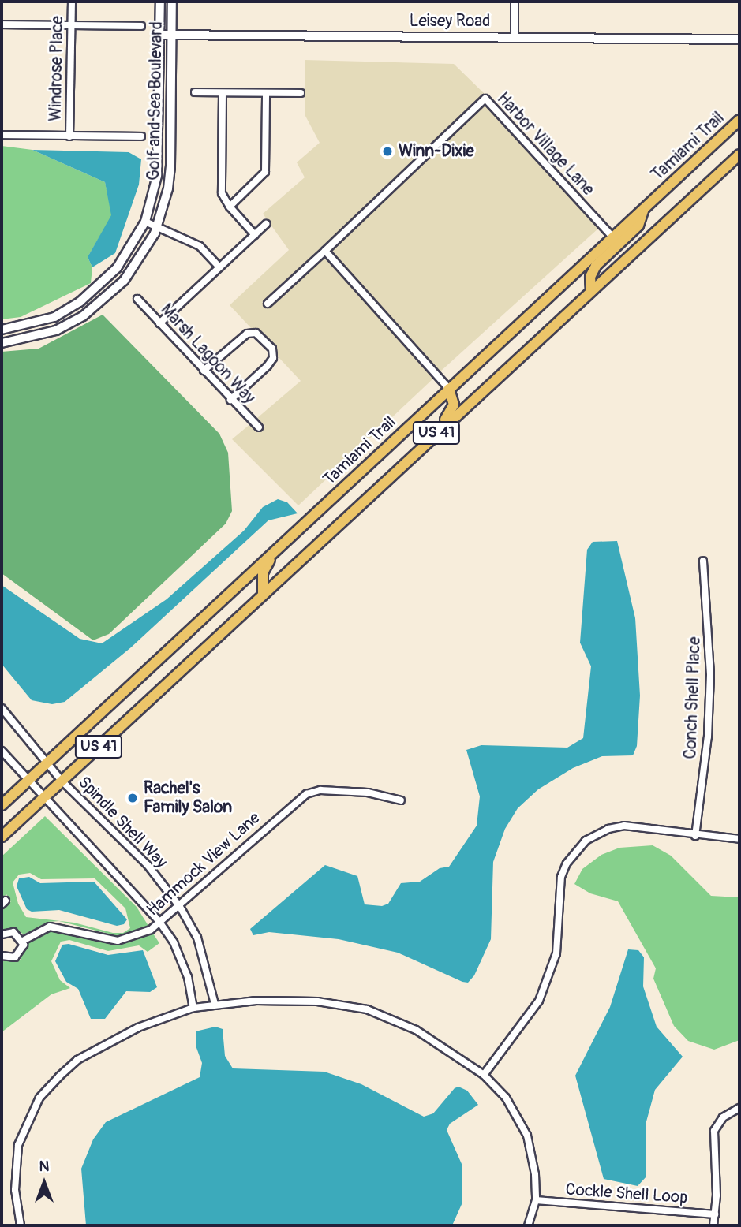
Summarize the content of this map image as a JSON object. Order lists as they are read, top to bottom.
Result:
{
  "streets": {
    "main road": ["Tamiami Trail", "US 41"],
    "street": [
      "Leisey Road",
      "Windrose Place",
      "Golf and Sea Boulevard",
      "Harbor Village Lane",
      "Marsh Lagoon Way",
      "Conch Shell Place",
      "Spindle Shell Way",
      "Hammock View Lane",
      "Cockle Shell Loop"
    ]
  },
  "crossings": [
    ["Leisey Road", "Golf and Sea Boulevard"],
    ["Harbor Village Lane", "Tamiami Trail"],
    ["Tamiami Trail", "Spindle Shell Way"],
    ["US 41", "Spindle Shell Way"],
    ["Spindle Shell Way", "Hammock View Lane"]
  ],
  "places": ["Winn-Dixie", "Rachel's Family Salon"],
  "north": "top"
}
